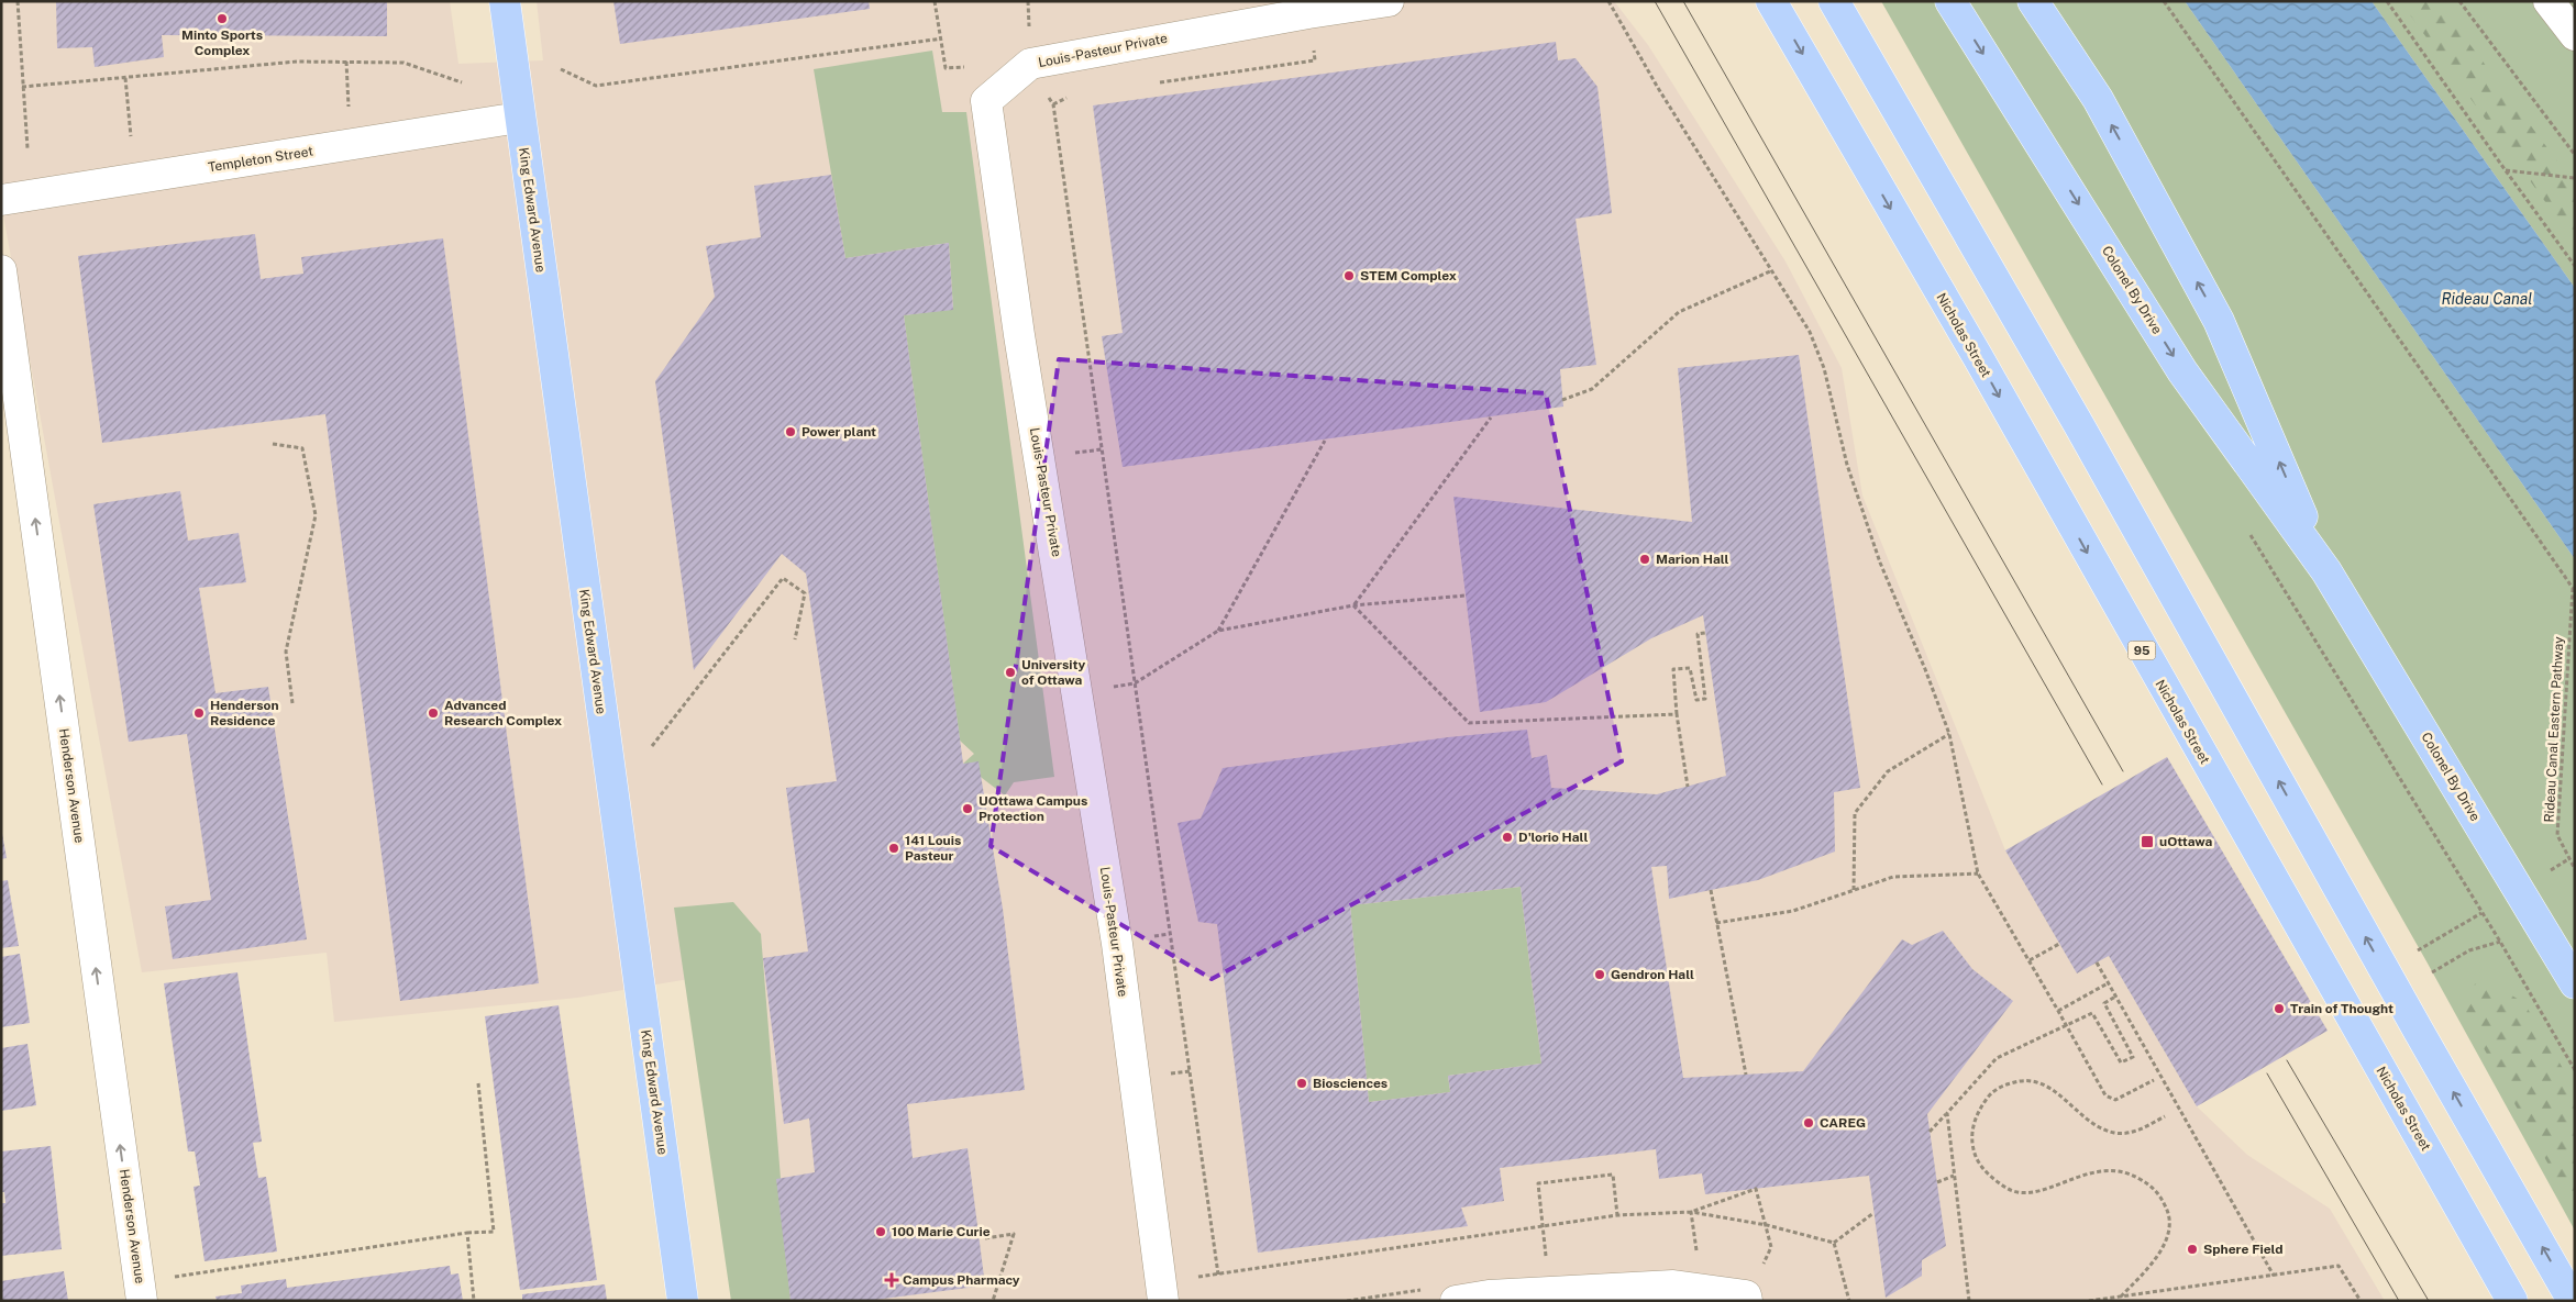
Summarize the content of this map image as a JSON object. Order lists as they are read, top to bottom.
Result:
{
  "streets": {
    "main road": [
      "King Edward Avenue",
      "Colonel By Drive",
      "Nicholas Street",
      "95"
    ],
    "street": ["Louis-Pasteur Private", "Templeton Street", "Henderson Avenue"],
    "path": ["Rideau Canal Eastern Pathway"]
  },
  "crossings": [
    ["Templeton Street", "King Edward Avenue"]
  ],
  "one_way": ["Henderson Avenue"],
  "water": ["Rideau Canal"],
  "places": {
    "other": [
      "Minto Sports Complex",
      "STEM Complex",
      "Power plant",
      "Marion Hall",
      "University of Ottawa",
      "Henderson Residence",
      "Advanced Research Complex",
      "UOttawa Campus Protection",
      "D'lorio Hall",
      "141 Louis Pasteur",
      "Gendron Hall",
      "Train of Thought",
      "Biosciences",
      "CAREG",
      "100 Marie Curie",
      "Sphere Field"
    ],
    "transit": ["uOttawa"],
    "health": ["Campus Pharmacy"]
  }
}
